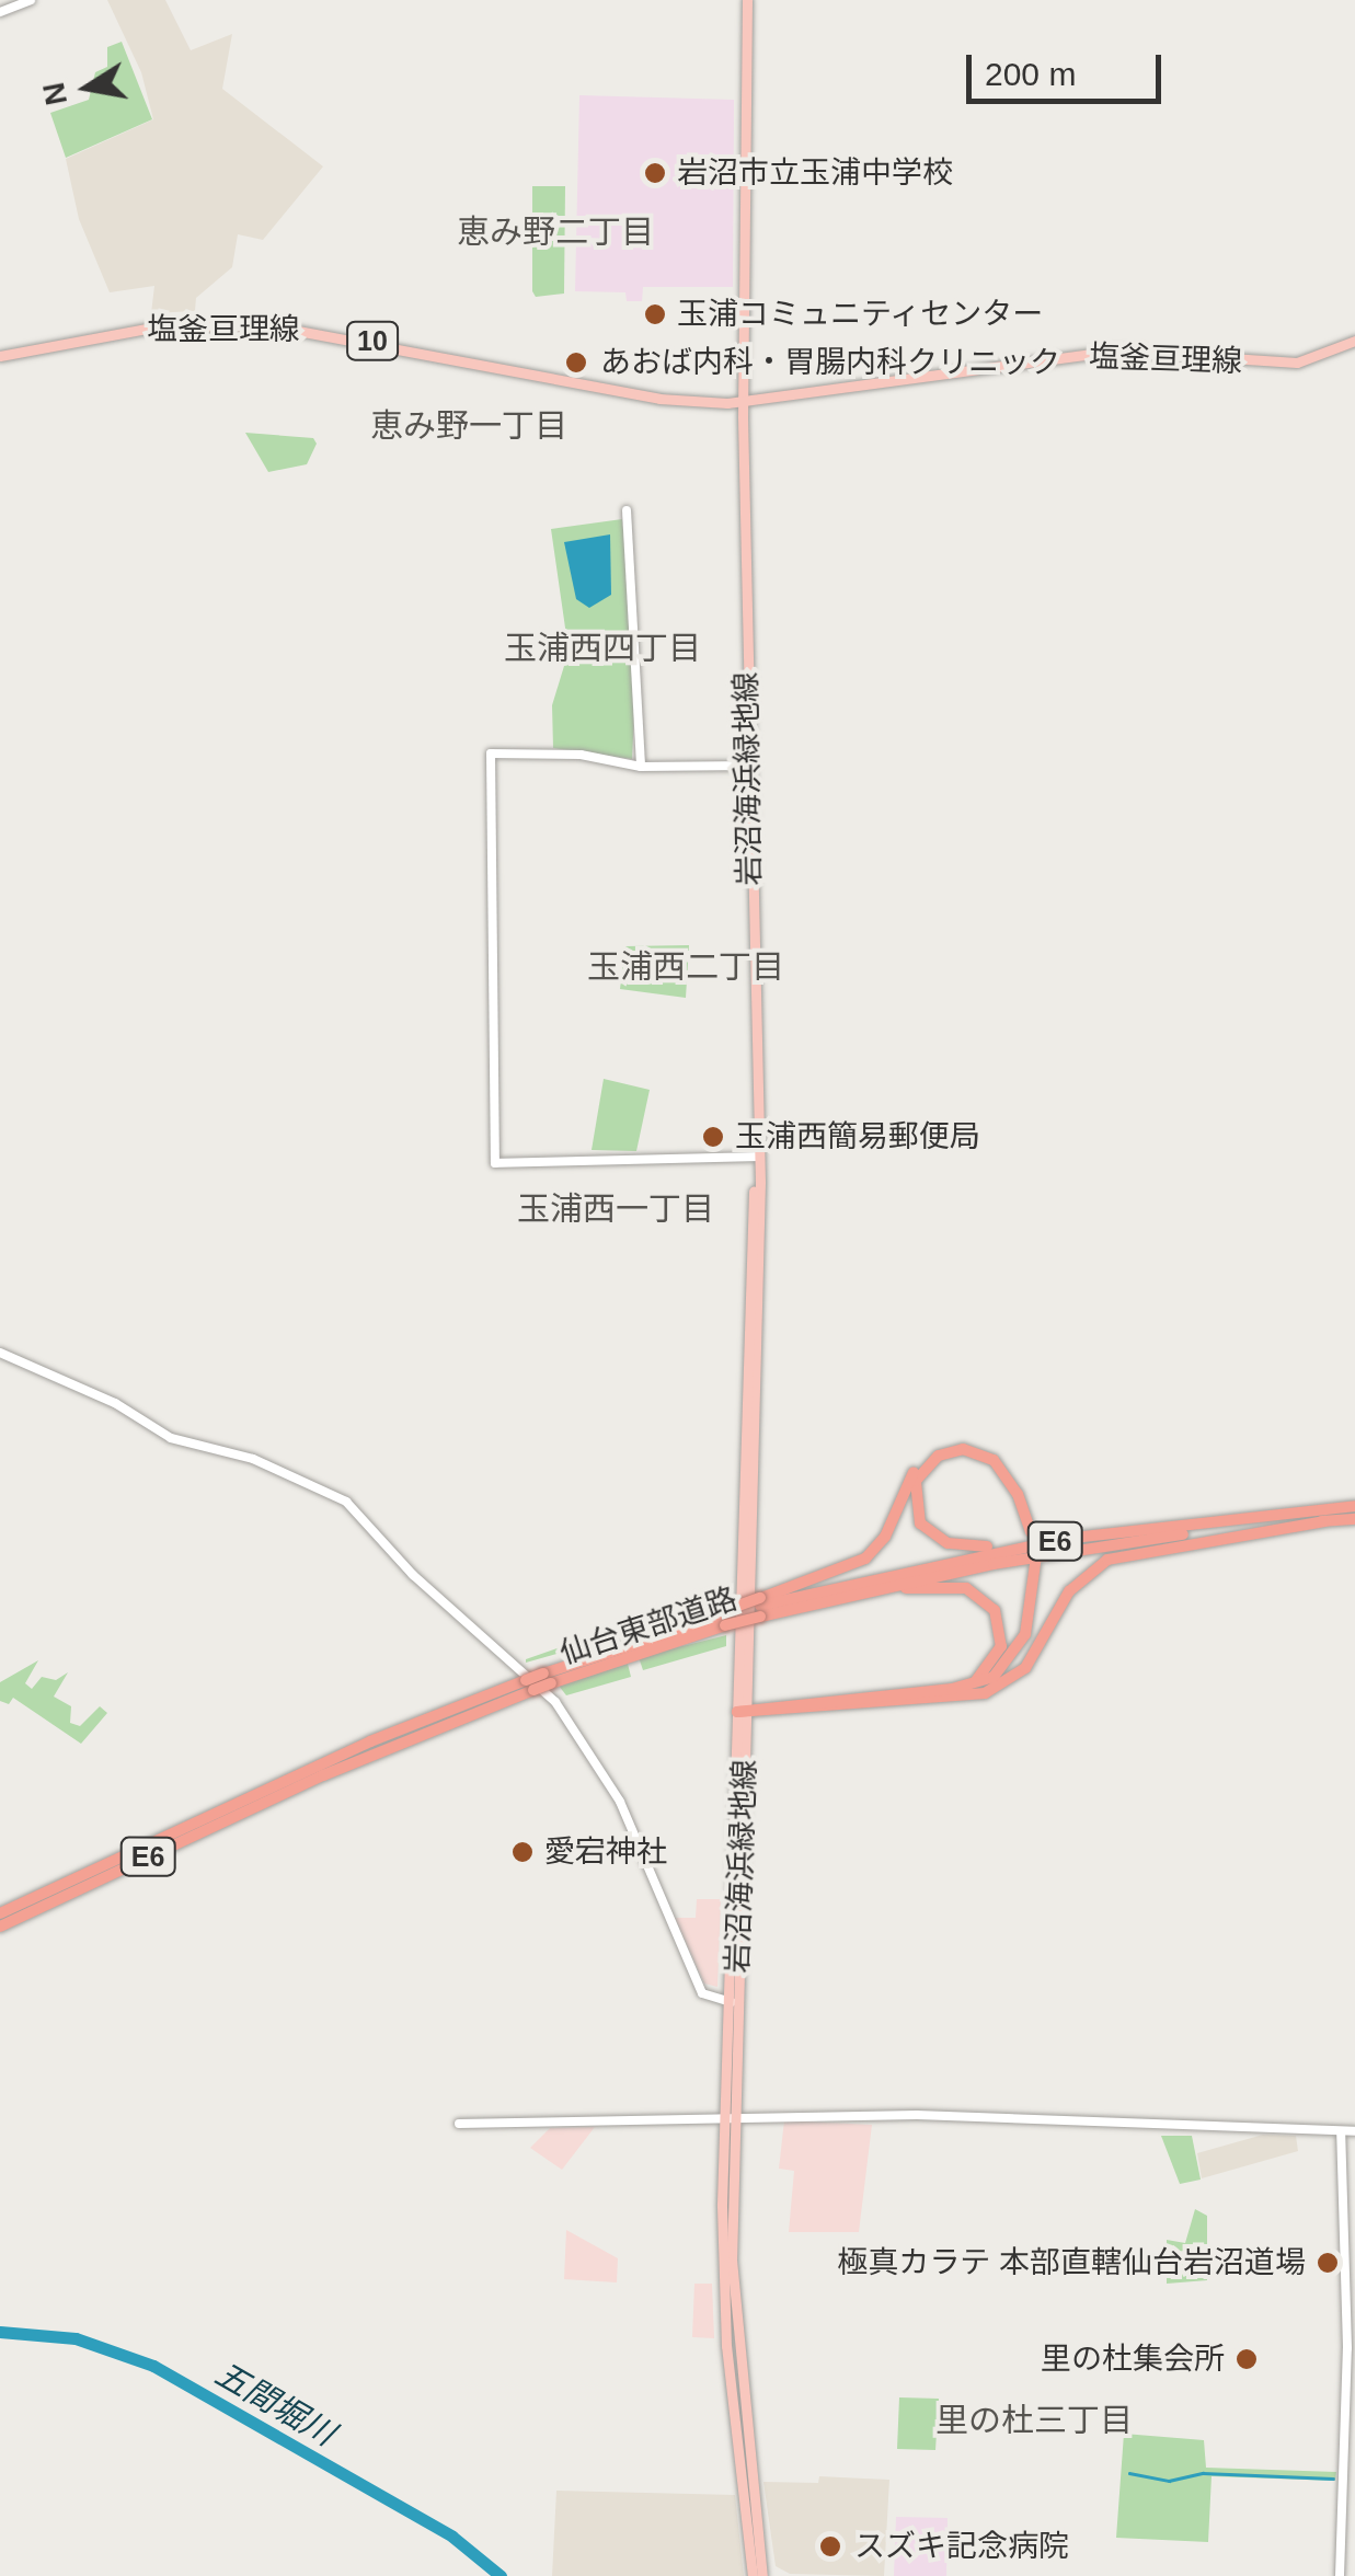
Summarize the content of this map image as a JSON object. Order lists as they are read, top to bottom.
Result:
{
  "streets": {
    "highway": ["E6", "仙台東部道路"],
    "main road": ["塩釜亘理線", "10", "岩沼海浜緑地線"]
  },
  "crossings": [
    ["塩釜亘理線", "岩沼海浜緑地線"]
  ],
  "districts": [
    "恵み野二丁目",
    "恵み野一丁目",
    "玉浦西四丁目",
    "玉浦西二丁目",
    "玉浦西一丁目",
    "里の杜三丁目"
  ],
  "water": ["五間堀川"],
  "places": [
    "岩沼市立玉浦中学校",
    "玉浦コミュニティセンター",
    "あおば内科・胃腸内科クリニック",
    "玉浦西簡易郵便局",
    "愛宕神社",
    "極真カラテ 本部直轄仙台岩沼道場",
    "里の杜集会所",
    "スズキ記念病院"
  ],
  "scale_bar": "200 m",
  "north": "left"
}
